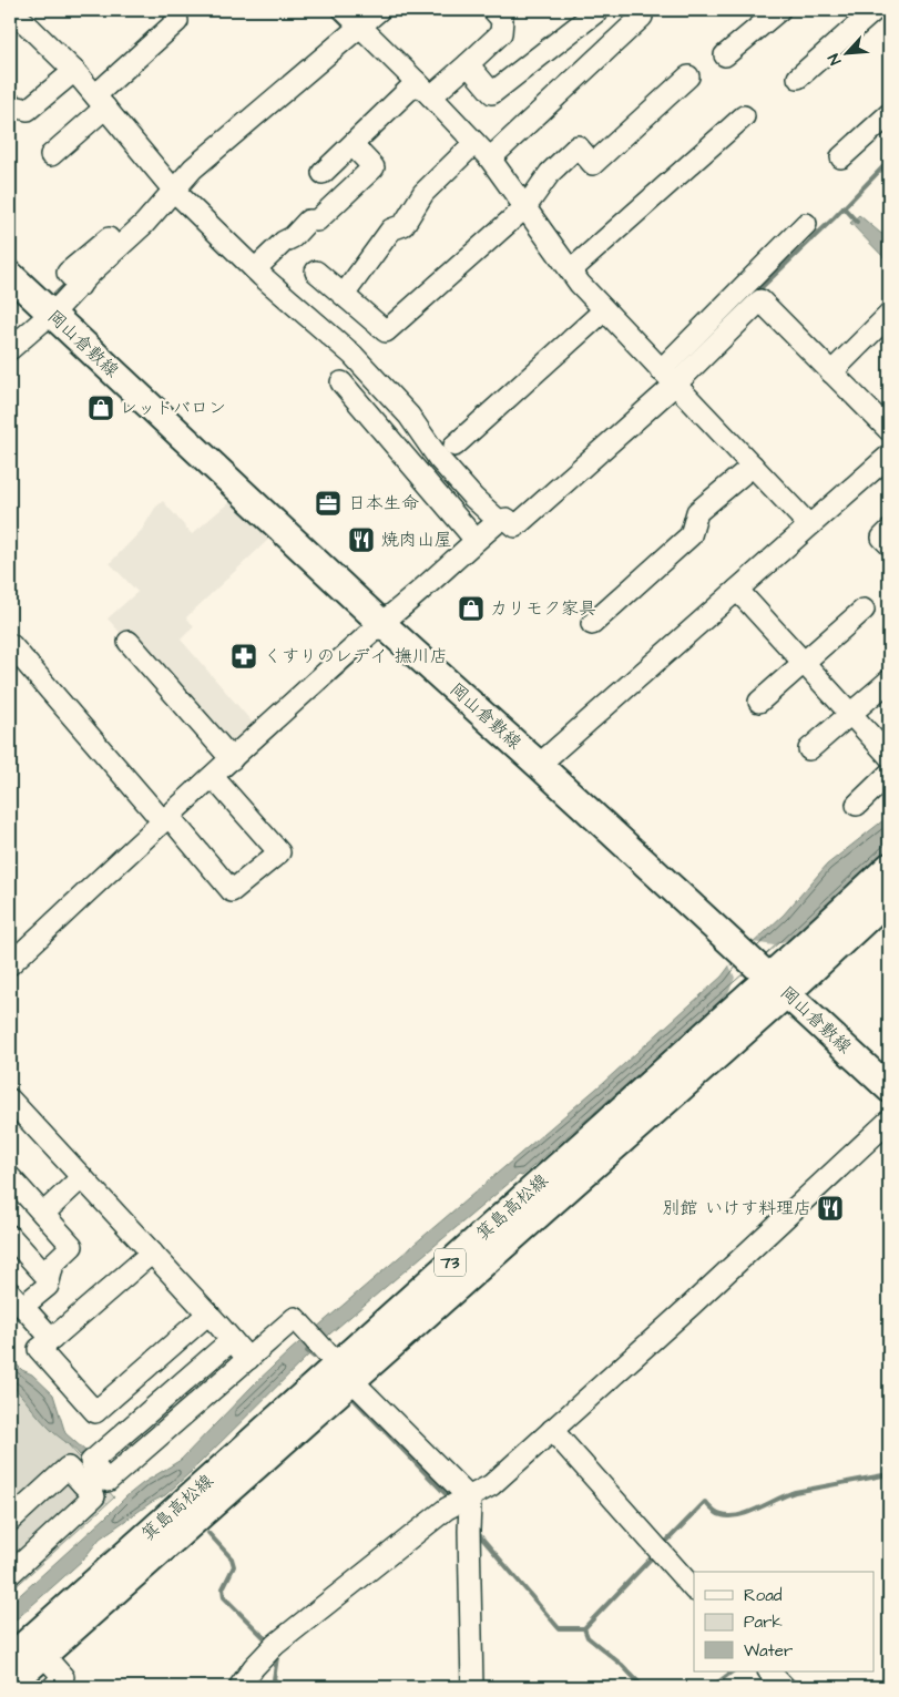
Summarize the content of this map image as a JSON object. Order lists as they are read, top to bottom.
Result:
{
  "streets": {
    "main road": ["岡山倉敷線", "箕島高松線", "73"]
  },
  "crossings": [
    ["岡山倉敷線", "箕島高松線"]
  ],
  "places": {
    "shop": ["レッドバロン", "カリモク家具"],
    "office": ["日本生命"],
    "restaurant": ["焼肉山屋", "別館 いけす料理店"],
    "pharmacy": ["くすりのレデイ 撫川店"]
  },
  "legend": ["Road", "Park", "Water"],
  "north": "bottom left"
}
